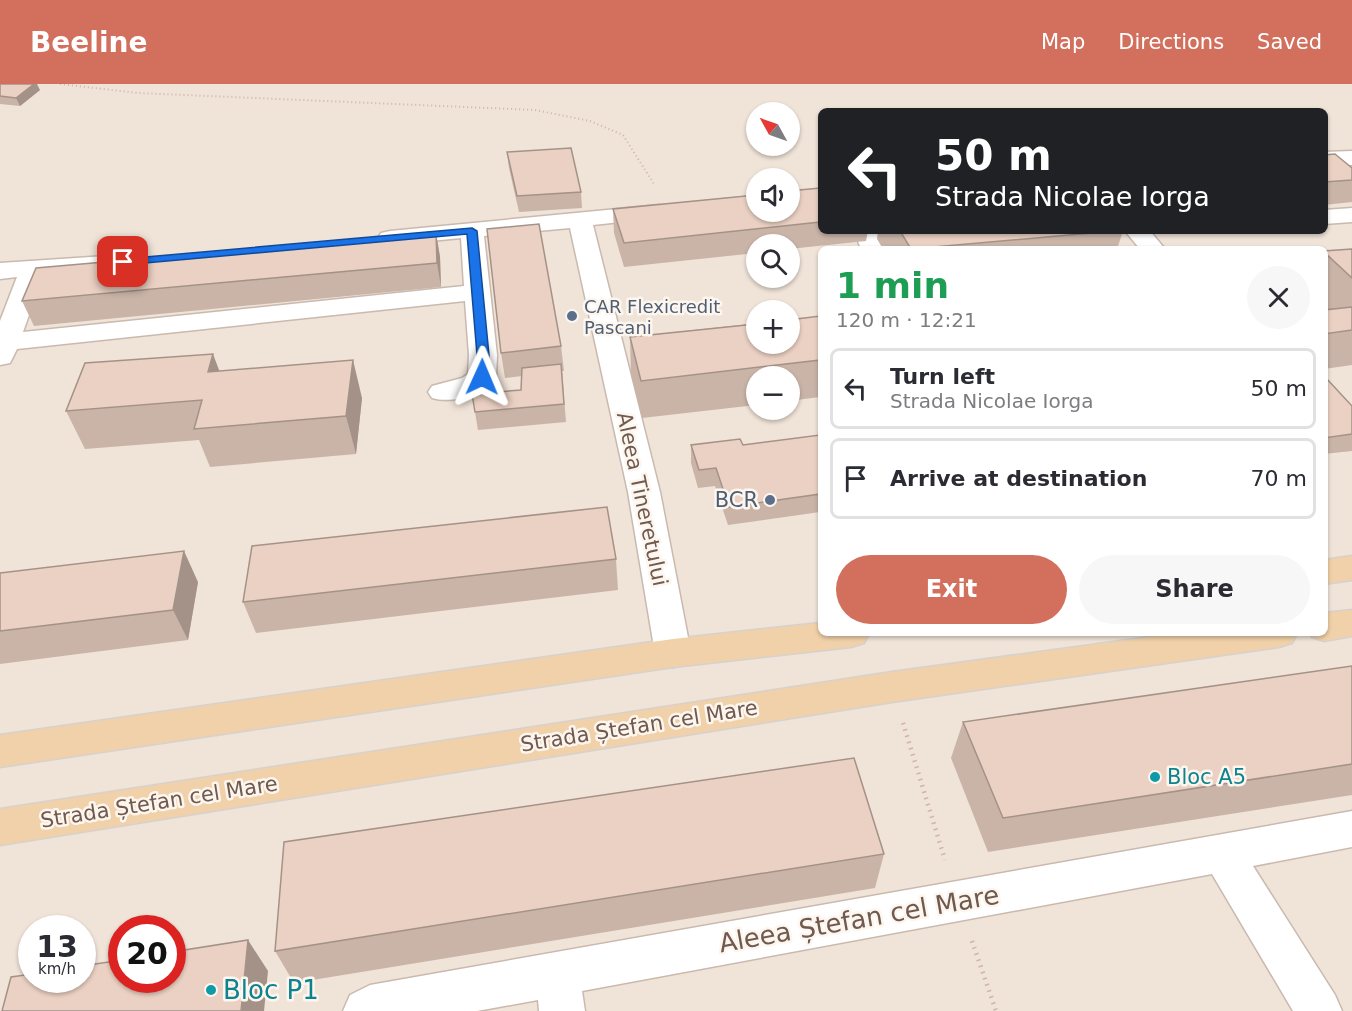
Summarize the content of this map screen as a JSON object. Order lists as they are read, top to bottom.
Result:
{
  "streets": {
    "main road": ["Strada Ștefan cel Mare"],
    "street": ["Aleea Tineretului", "Aleea Ștefan cel Mare"]
  },
  "places": [
    "CAR Flexicredit Pascani",
    "BCR",
    "Bloc A5",
    "Bloc P1"
  ],
  "north": "top left",
  "page": {
    "header": "Beeline",
    "nav": ["Map", "Directions", "Saved"],
    "map_buttons": ["+", "−"],
    "turn": ["50 m", "Strada Nicolae Iorga"],
    "heading": ["1 min", "120 m · 12:21"],
    "list": [
      {
        "name": "Turn left",
        "note": "Strada Nicolae Iorga",
        "value": "50 m"
      },
      {
        "name": "Arrive at destination",
        "value": "70 m"
      }
    ],
    "buttons": ["Exit", "Share"],
    "speed": "13 km/h",
    "limit": "20"
  }
}
